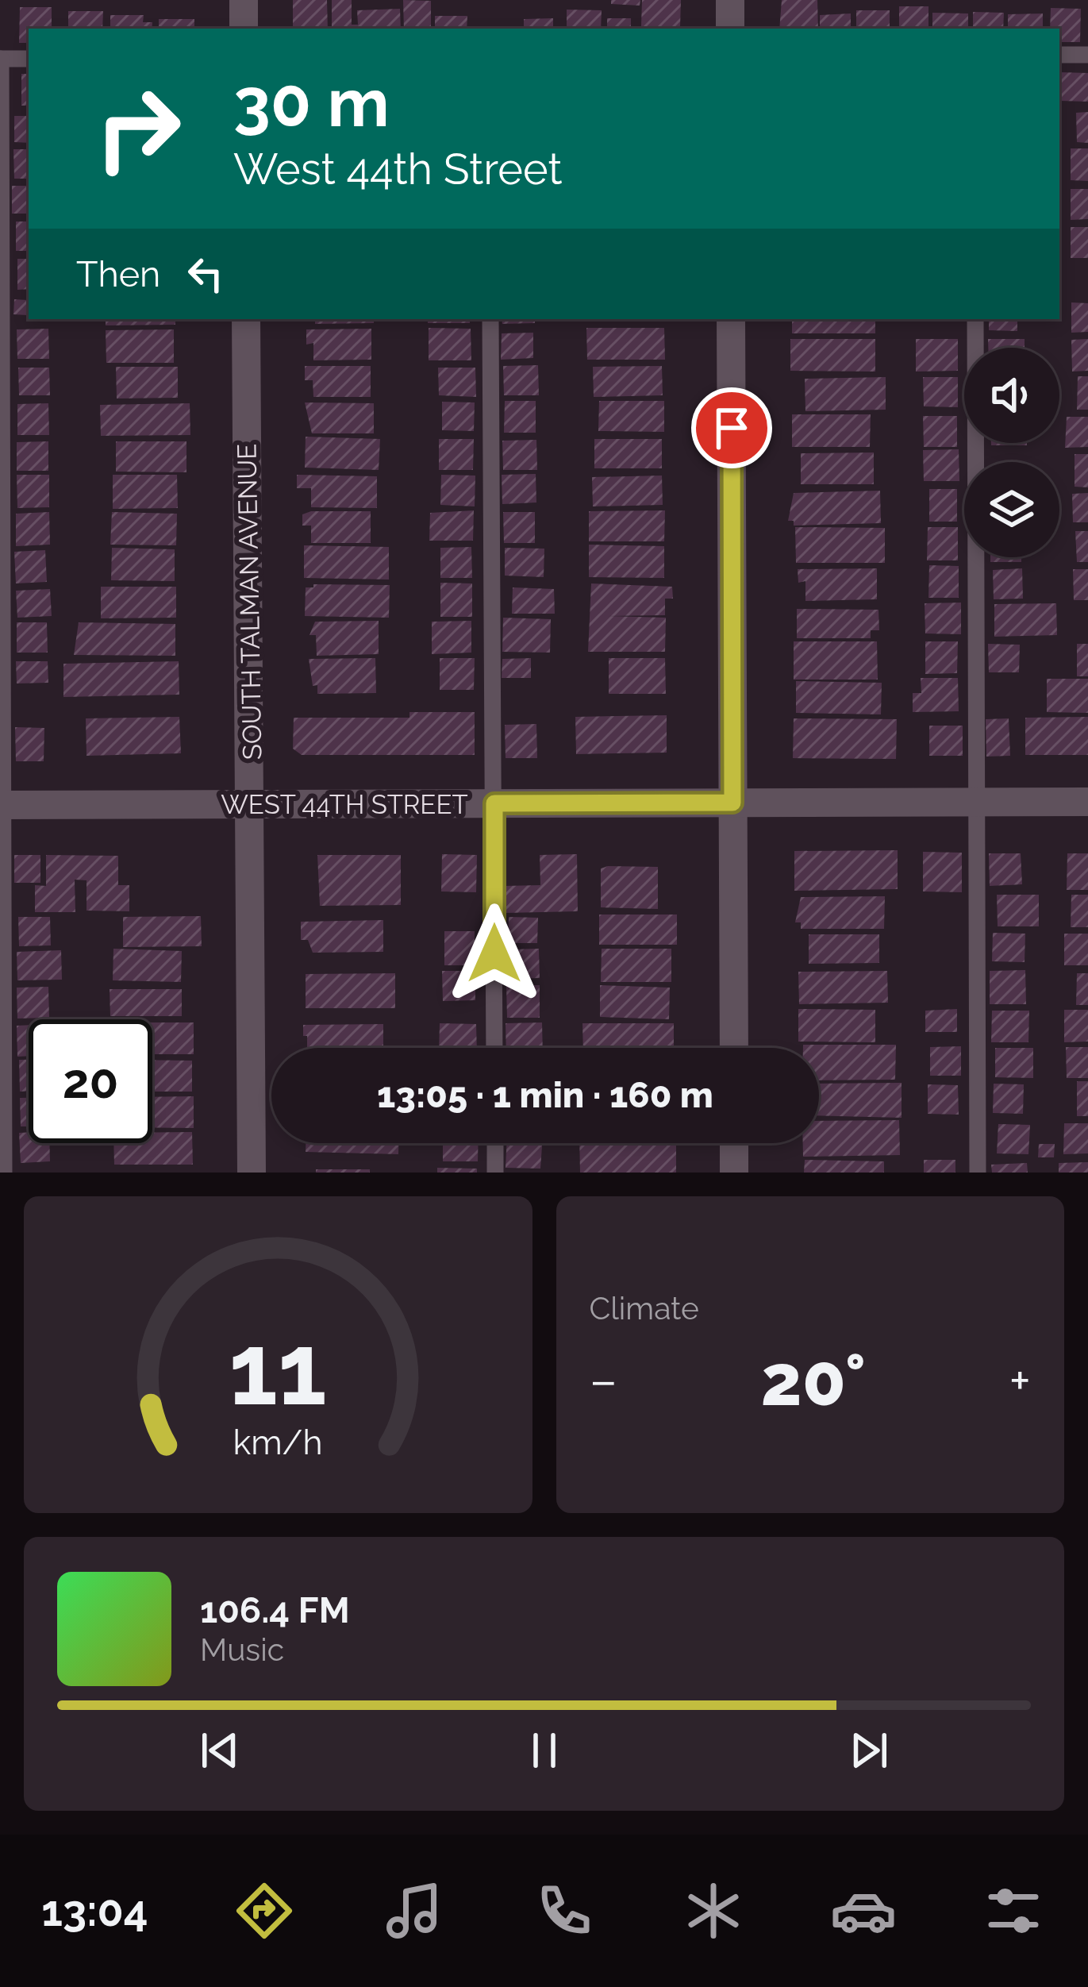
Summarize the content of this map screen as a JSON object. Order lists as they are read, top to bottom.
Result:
{
  "streets": {
    "street": ["SOUTH TALMAN AVENUE", "WEST 44TH STREET"]
  },
  "crossings": [
    ["SOUTH TALMAN AVENUE", "WEST 44TH STREET"]
  ],
  "page": {
    "turn": ["30 m", "West 44th Street"],
    "then": "Then",
    "limit": "20",
    "trip": "13:05 · 1 min · 160 m",
    "tile": "Climate",
    "heat": ["−", "20°", "+"],
    "song": ["106.4 FM", "Music"],
    "tabs": "13:04",
    "gauge": ["11", "km/h"]
  }
}
